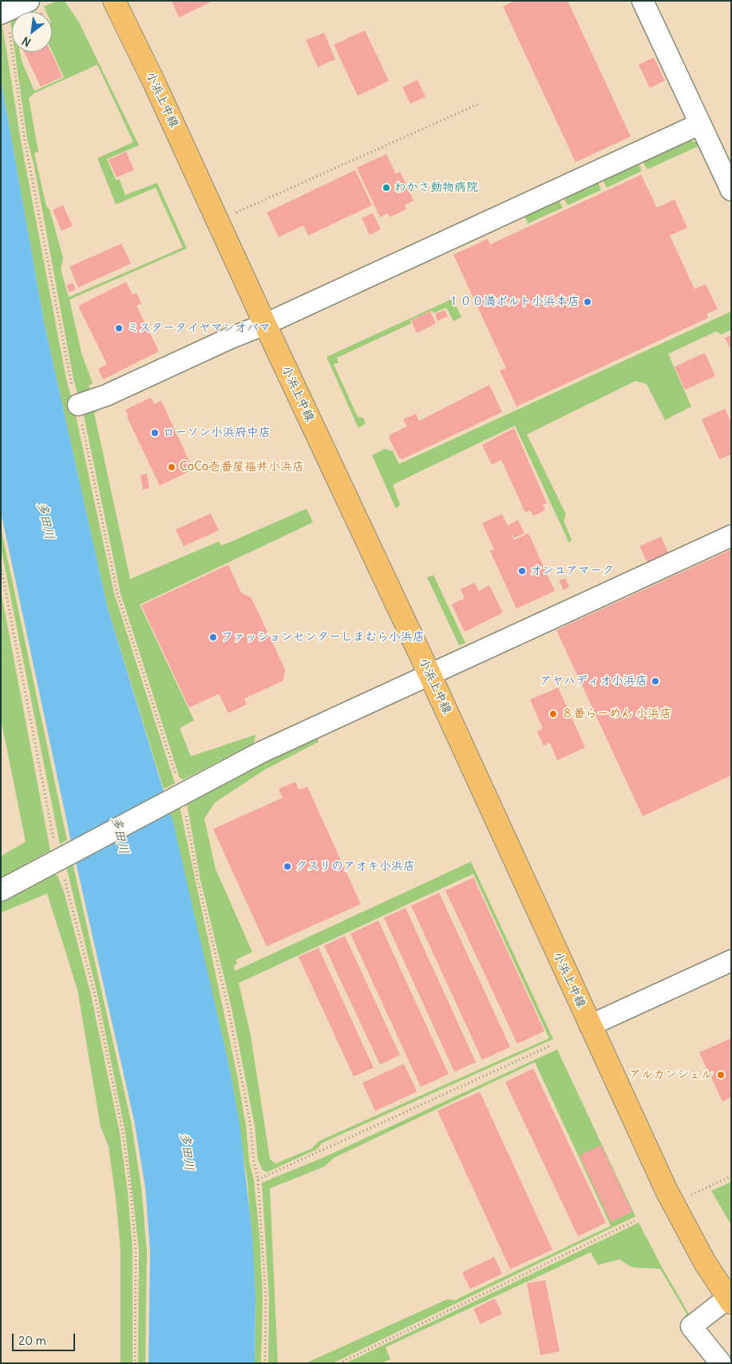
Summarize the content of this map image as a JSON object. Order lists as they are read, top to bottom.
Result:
{
  "streets": {
    "main road": ["小浜上中線"]
  },
  "water": ["多田川"],
  "places": [
    "わかさ動物病院",
    "１００満ボルト小浜本店",
    "ミスタータイヤマンオバマ",
    "ローソン小浜府中店",
    "CoCo壱番屋福井小浜店",
    "オンユアマーク",
    "ファッションセンターしまむら小浜店",
    "アヤハディオ小浜店",
    "８番らーめん 小浜店",
    "クスリのアオキ小浜店",
    "アルカンシェル"
  ],
  "scale_bar": "20 m",
  "north": "bottom left"
}
